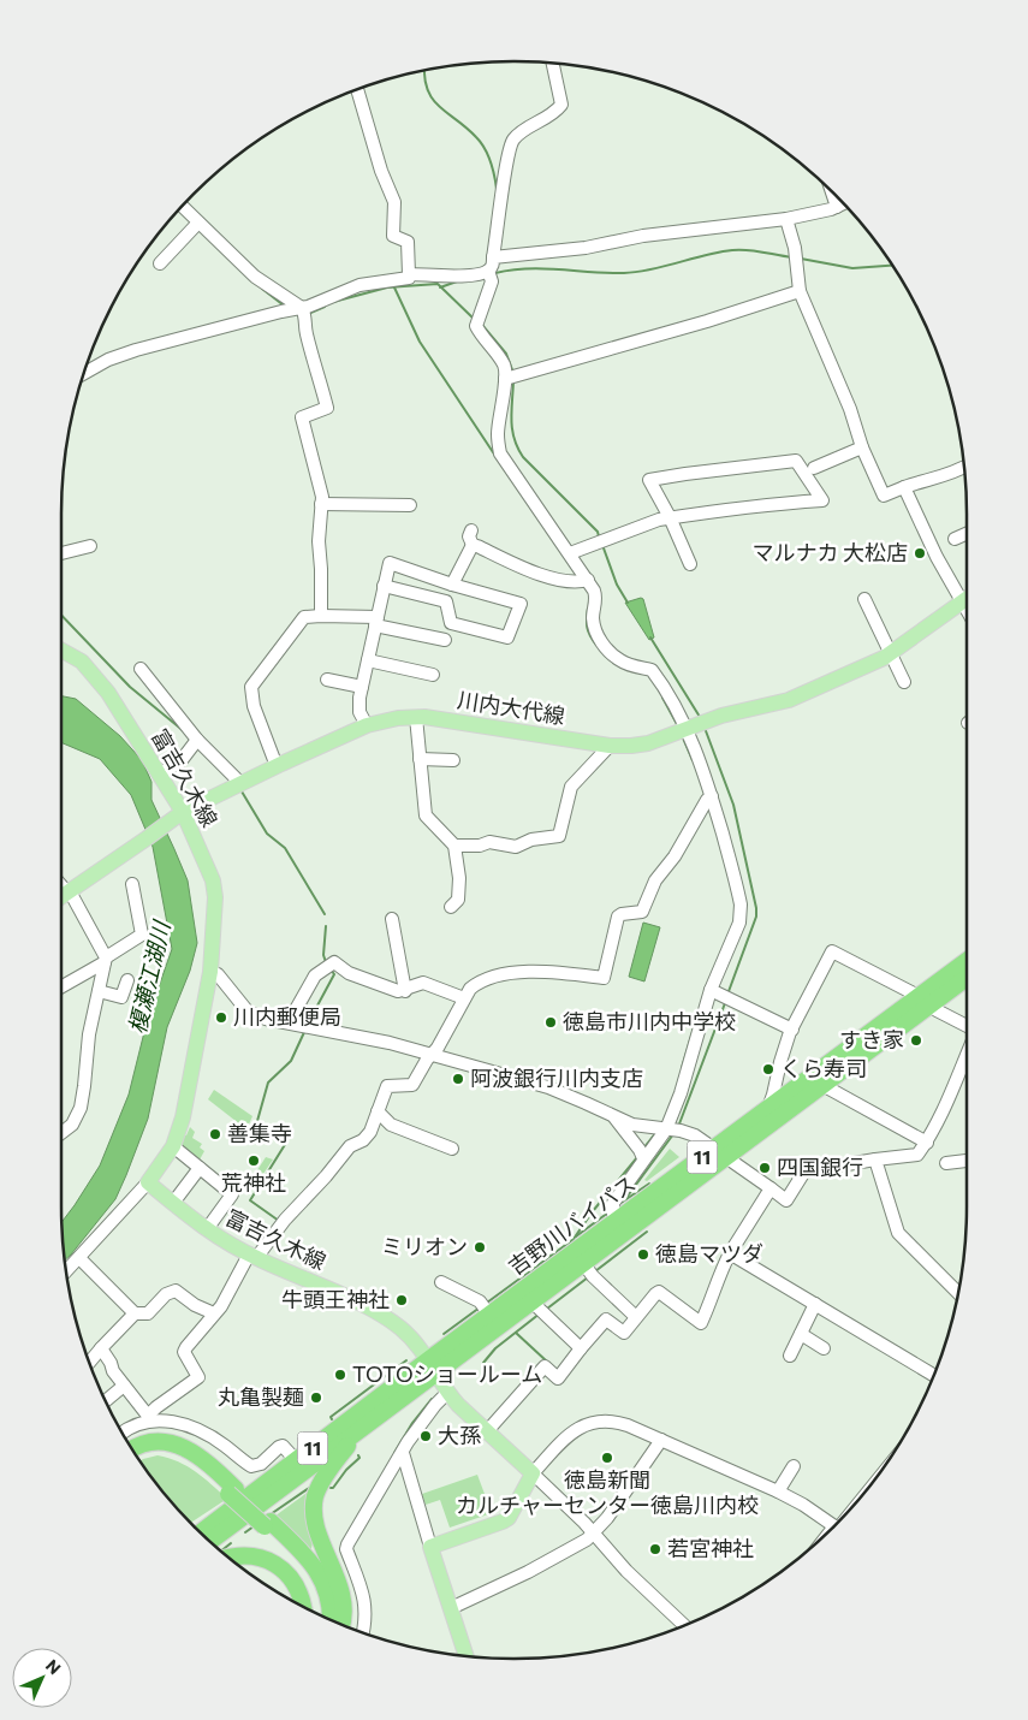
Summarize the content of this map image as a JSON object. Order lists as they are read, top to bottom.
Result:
{
  "streets": {
    "highway": ["11", "吉野川バイパス"],
    "main road": ["川内大代線", "富吉久木線"]
  },
  "crossings": [
    ["川内大代線", "富吉久木線"],
    ["富吉久木線", "吉野川バイパス"]
  ],
  "water": ["榎瀬江湖川"],
  "places": [
    "マルナカ 大松店",
    "川内郵便局",
    "徳島市川内中学校",
    "すき家",
    "くら寿司",
    "阿波銀行川内支店",
    "善集寺",
    "荒神社",
    "四国銀行",
    "ミリオン",
    "徳島マツダ",
    "牛頭王神社",
    "TOTOショールーム",
    "丸亀製麺",
    "大孫",
    "徳島新聞 カルチャーセンター徳島川内校",
    "若宮神社"
  ],
  "north": "top right"
}
